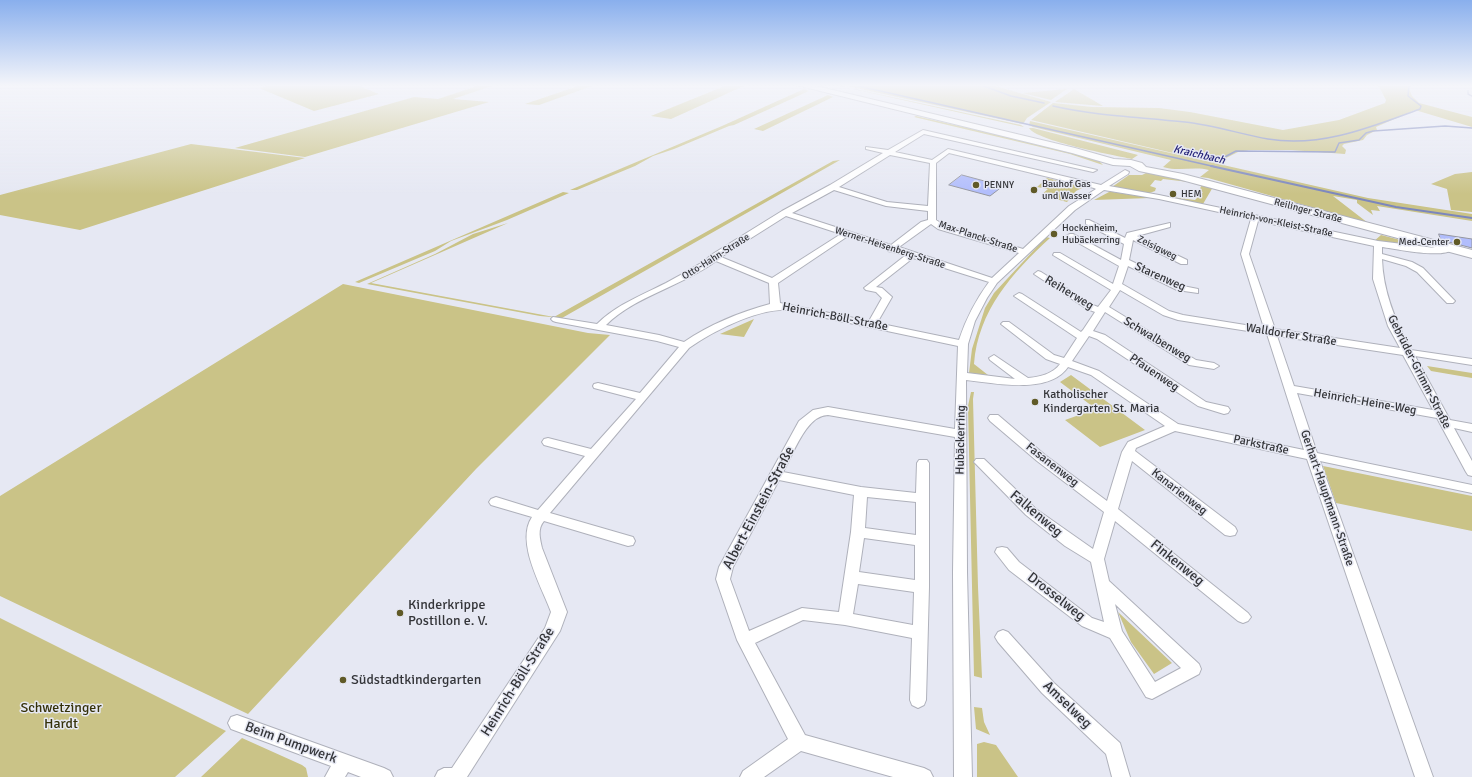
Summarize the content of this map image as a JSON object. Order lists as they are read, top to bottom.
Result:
{
  "streets": {
    "main road": ["Reilinger Straße"],
    "street": [
      "Heinrich-von-Kleist-Straße",
      "Max-Planck-Straße",
      "Werner-Heisenberg-Straße",
      "Zeisigweg",
      "Otto-Hahn-Straße",
      "Starenweg",
      "Reiherweg",
      "Heinrich-Böll-Straße",
      "Walldorfer Straße",
      "Schwalbenweg",
      "Gebrüder-Grimm-Straße",
      "Pfauenweg",
      "Heinrich-Heine-Weg",
      "Hubäckerring",
      "Parkstraße",
      "Fasanenweg",
      "Kanarienweg",
      "Gerhart-Hauptmann-Straße",
      "Albert-Einstein-Straße",
      "Falkenweg",
      "Finkenweg",
      "Drosselweg",
      "Amselweg",
      "Beim Pumpwerk"
    ]
  },
  "crossings": [
    ["Reilinger Straße", "Heinrich-von-Kleist-Straße"],
    ["Reilinger Straße", "Hubäckerring"],
    ["Heinrich-von-Kleist-Straße", "Gebrüder-Grimm-Straße"],
    ["Heinrich-von-Kleist-Straße", "Hubäckerring"],
    ["Heinrich-von-Kleist-Straße", "Gerhart-Hauptmann-Straße"],
    ["Max-Planck-Straße", "Werner-Heisenberg-Straße"],
    ["Max-Planck-Straße", "Hubäckerring"],
    ["Werner-Heisenberg-Straße", "Otto-Hahn-Straße"],
    ["Werner-Heisenberg-Straße", "Hubäckerring"],
    ["Reiherweg", "Schwalbenweg"],
    ["Heinrich-Böll-Straße", "Hubäckerring"],
    ["Walldorfer Straße", "Gebrüder-Grimm-Straße"],
    ["Walldorfer Straße", "Gerhart-Hauptmann-Straße"],
    ["Gebrüder-Grimm-Straße", "Heinrich-Heine-Weg"],
    ["Heinrich-Heine-Weg", "Gerhart-Hauptmann-Straße"],
    ["Hubäckerring", "Albert-Einstein-Straße"],
    ["Parkstraße", "Gerhart-Hauptmann-Straße"],
    ["Fasanenweg", "Finkenweg"]
  ],
  "water": ["Kraichbach"],
  "parks": ["Schwetzinger Hardt"],
  "places": [
    "PENNY",
    "Bauhof Gas und Wasser",
    "HEM",
    "Hockenheim, Hubäckerring",
    "Med-Center",
    "Katholischer Kindergarten St. Maria",
    "Kinderkrippe Postillon e. V.",
    "Südstadtkindergarten"
  ]
}
